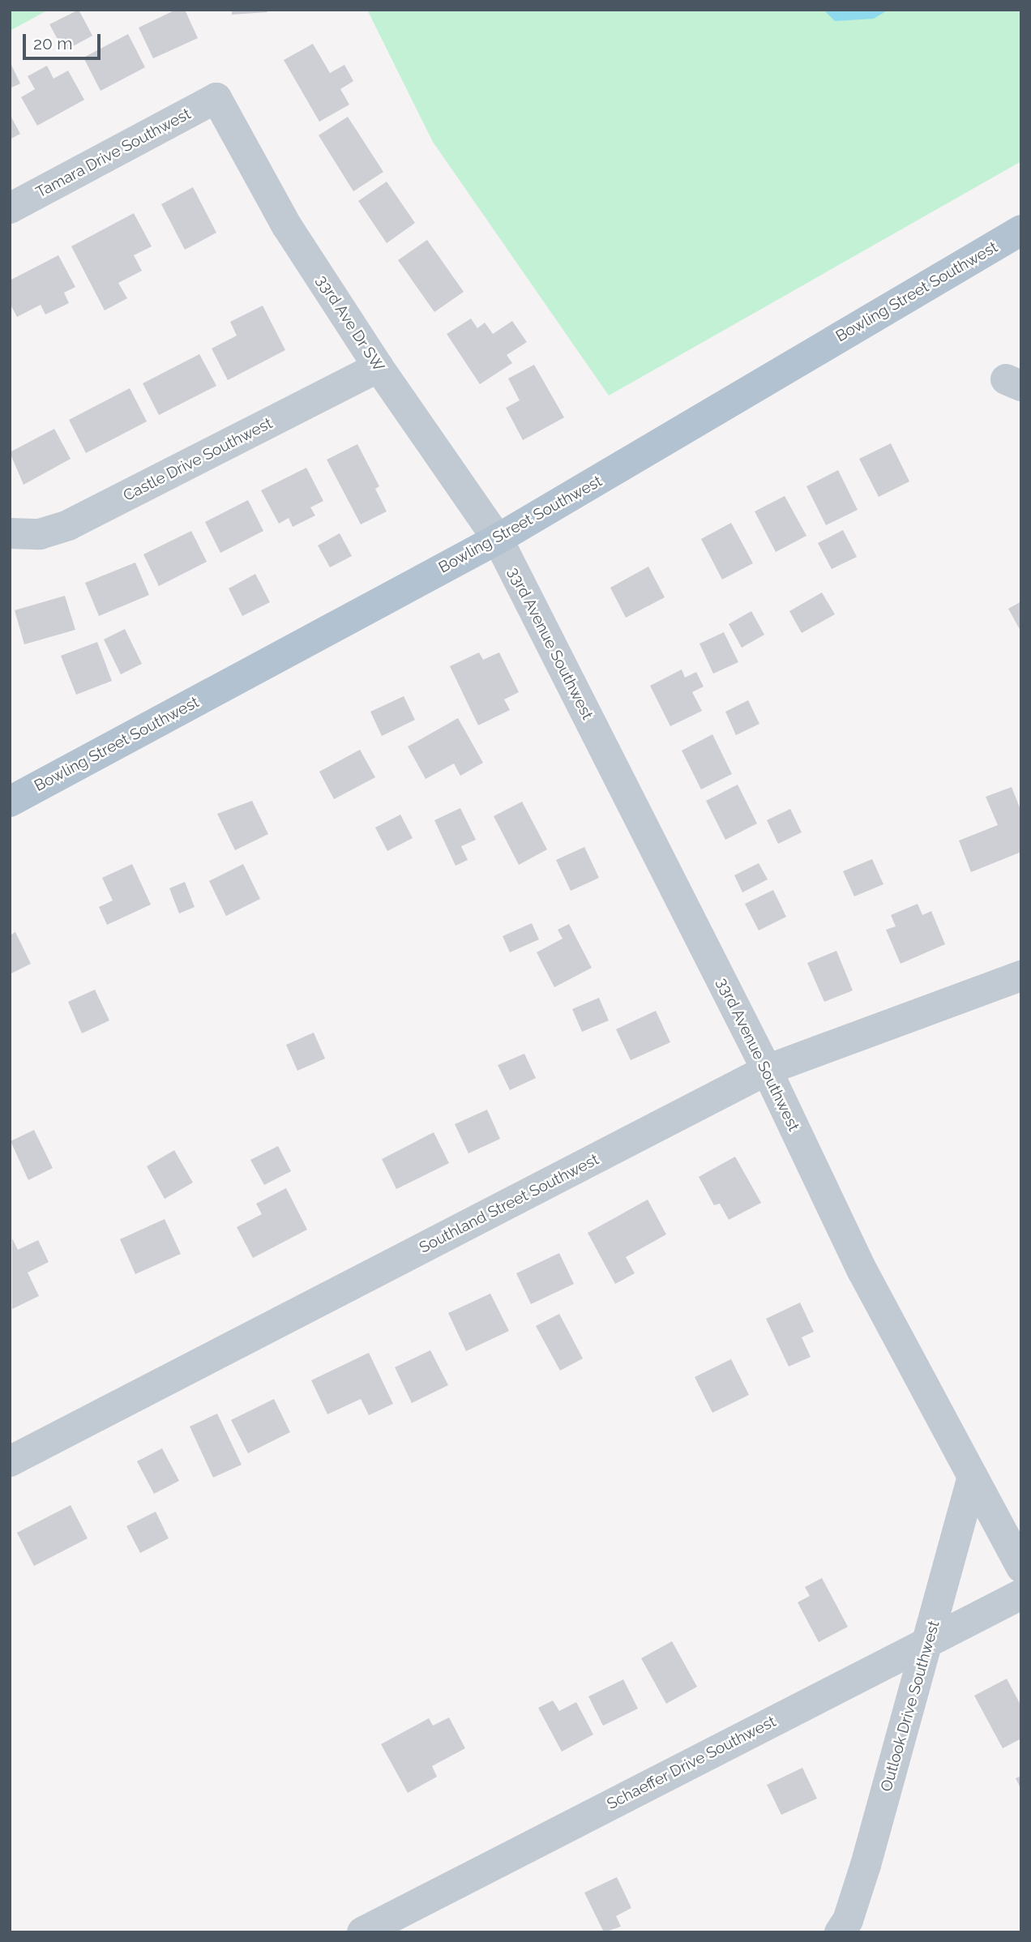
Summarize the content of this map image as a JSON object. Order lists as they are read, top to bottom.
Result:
{
  "streets": {
    "main road": ["Bowling Street Southwest"],
    "street": [
      "Tamara Drive Southwest",
      "33rd Ave Dr SW",
      "Castle Drive Southwest",
      "33rd Avenue Southwest",
      "Southland Street Southwest",
      "Outlook Drive Southwest",
      "Schaeffer Drive Southwest"
    ]
  },
  "crossings": [
    ["Tamara Drive Southwest", "33rd Ave Dr SW"],
    ["Bowling Street Southwest", "33rd Ave Dr SW"],
    ["Bowling Street Southwest", "33rd Avenue Southwest"],
    ["33rd Ave Dr SW", "Castle Drive Southwest"],
    ["33rd Ave Dr SW", "33rd Avenue Southwest"],
    ["33rd Avenue Southwest", "Southland Street Southwest"],
    ["33rd Avenue Southwest", "Outlook Drive Southwest"],
    ["Outlook Drive Southwest", "Schaeffer Drive Southwest"]
  ],
  "scale_bar": "20 m"
}
